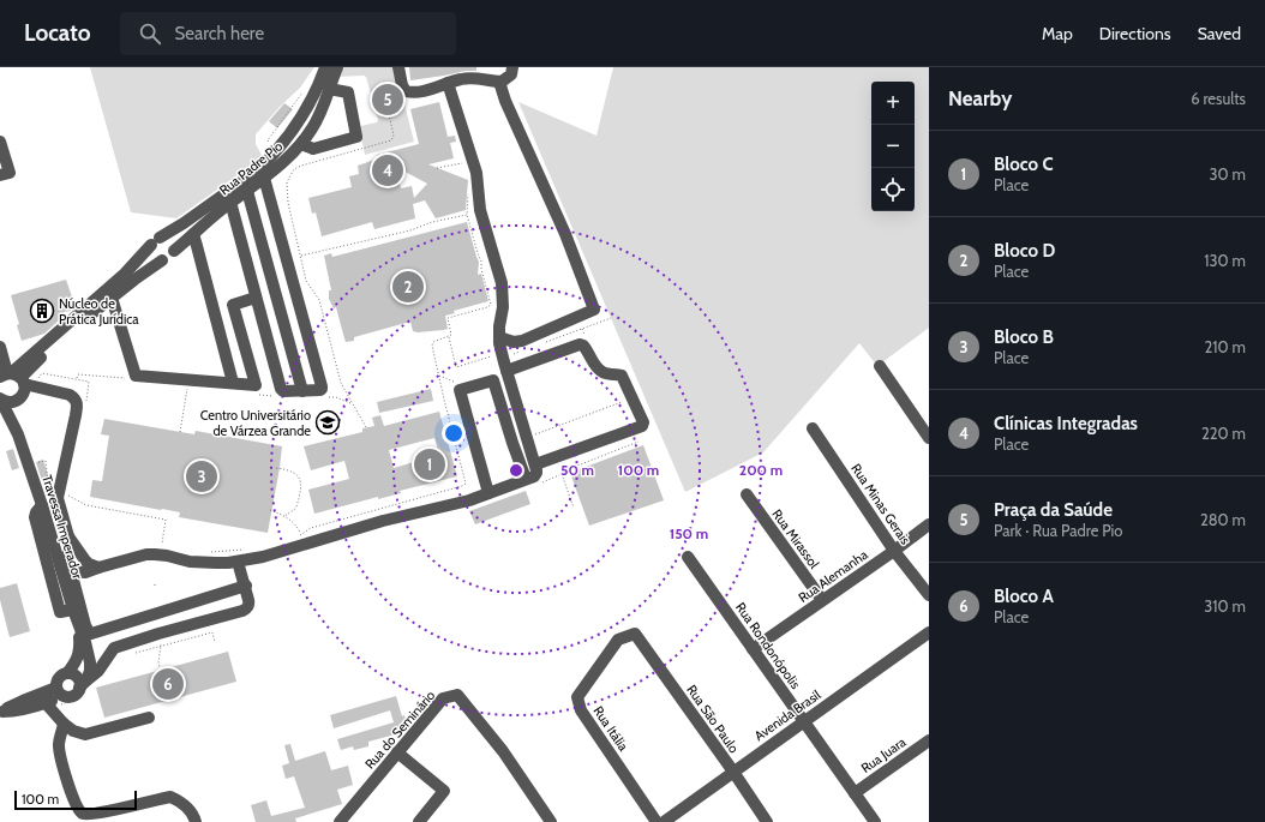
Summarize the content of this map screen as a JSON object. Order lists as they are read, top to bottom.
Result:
{
  "streets": {
    "street": [
      "Rua Padre Pio",
      "Rua Minas Gerais",
      "Travessa Imperador",
      "Rua Mirassol",
      "Rua Alemanha",
      "Rua Rondonópolis",
      "Avenida Brasil",
      "Rua São Paulo",
      "Rua Itália",
      "Rua do Seminário",
      "Rua Juara"
    ]
  },
  "crossings": [
    ["Rua Minas Gerais", "Rua Alemanha"],
    ["Rua Mirassol", "Rua Alemanha"],
    ["Rua Alemanha", "Rua Rondonópolis"],
    ["Rua Rondonópolis", "Avenida Brasil"],
    ["Rua Rondonópolis", "Rua Juara"],
    ["Avenida Brasil", "Rua São Paulo"],
    ["Rua São Paulo", "Rua Itália"]
  ],
  "places": {
    "building": ["Núcleo de Prática Jurídica"],
    "school or university": ["Centro Universitário de Várzea Grande"]
  },
  "scale_bar": "100 m",
  "page": {
    "header": "Locato",
    "search": "Search here",
    "nav": ["Map", "Directions", "Saved"],
    "heading": ["Nearby", "6 results"],
    "map_buttons": ["+", "−"],
    "pins": [
      "5",
      "4",
      "2",
      "1",
      "3",
      "6"
    ],
    "list": [
      {
        "mark": "1",
        "name": "Bloco C",
        "note": "Place",
        "value": "30 m"
      },
      {
        "mark": "2",
        "name": "Bloco D",
        "note": "Place",
        "value": "130 m"
      },
      {
        "mark": "3",
        "name": "Bloco B",
        "note": "Place",
        "value": "210 m"
      },
      {
        "mark": "4",
        "name": "Clínicas Integradas",
        "note": "Place",
        "value": "220 m"
      },
      {
        "mark": "5",
        "name": "Praça da Saúde",
        "note": "Park · Rua Padre Pio",
        "value": "280 m"
      },
      {
        "mark": "6",
        "name": "Bloco A",
        "note": "Place",
        "value": "310 m"
      }
    ],
    "scale": "100 m"
  },
  "rings": [
    "50 m",
    "100 m",
    "200 m",
    "150 m"
  ]
}
